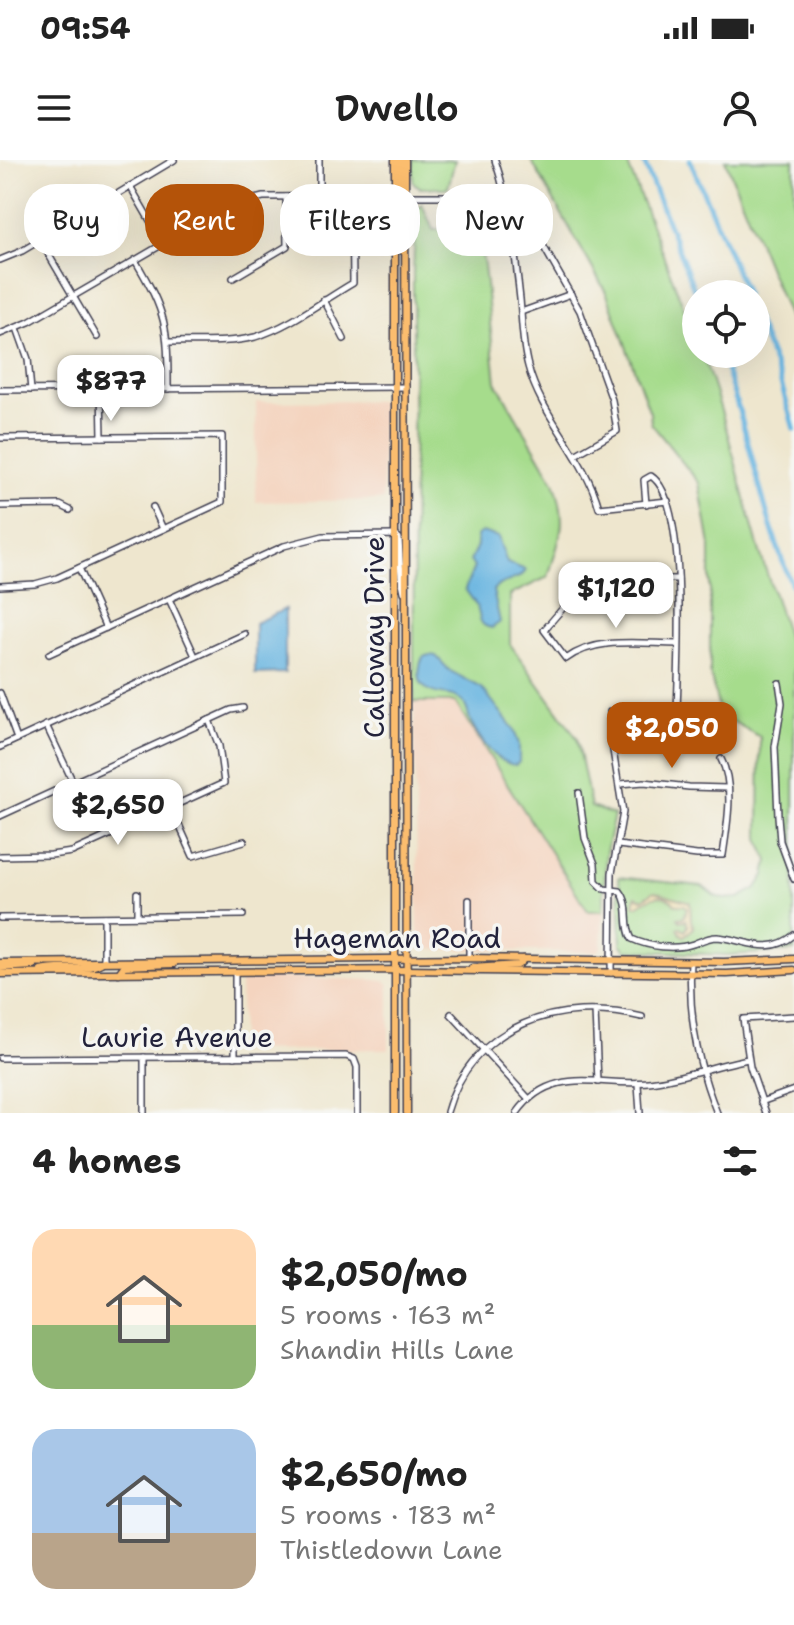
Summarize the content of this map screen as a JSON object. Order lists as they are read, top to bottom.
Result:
{
  "streets": {
    "main road": ["Calloway Drive", "Hageman Road"],
    "street": ["Laurie Avenue"]
  },
  "crossings": [
    ["Calloway Drive", "Hageman Road"]
  ],
  "page": {
    "status": "09:54",
    "header": "Dwello",
    "chip": [
      "Buy",
      "Rent",
      "Filters",
      "New"
    ],
    "price": [
      "$877",
      "$1,120",
      "$2,050",
      "$2,650"
    ],
    "heading": "4 homes",
    "list": [
      {
        "name": "$2,050/mo",
        "note": "5 rooms · 163 m² · Shandin Hills Lane"
      },
      {
        "name": "$2,650/mo",
        "note": "5 rooms · 183 m² · Thistledown Lane"
      }
    ]
  }
}
